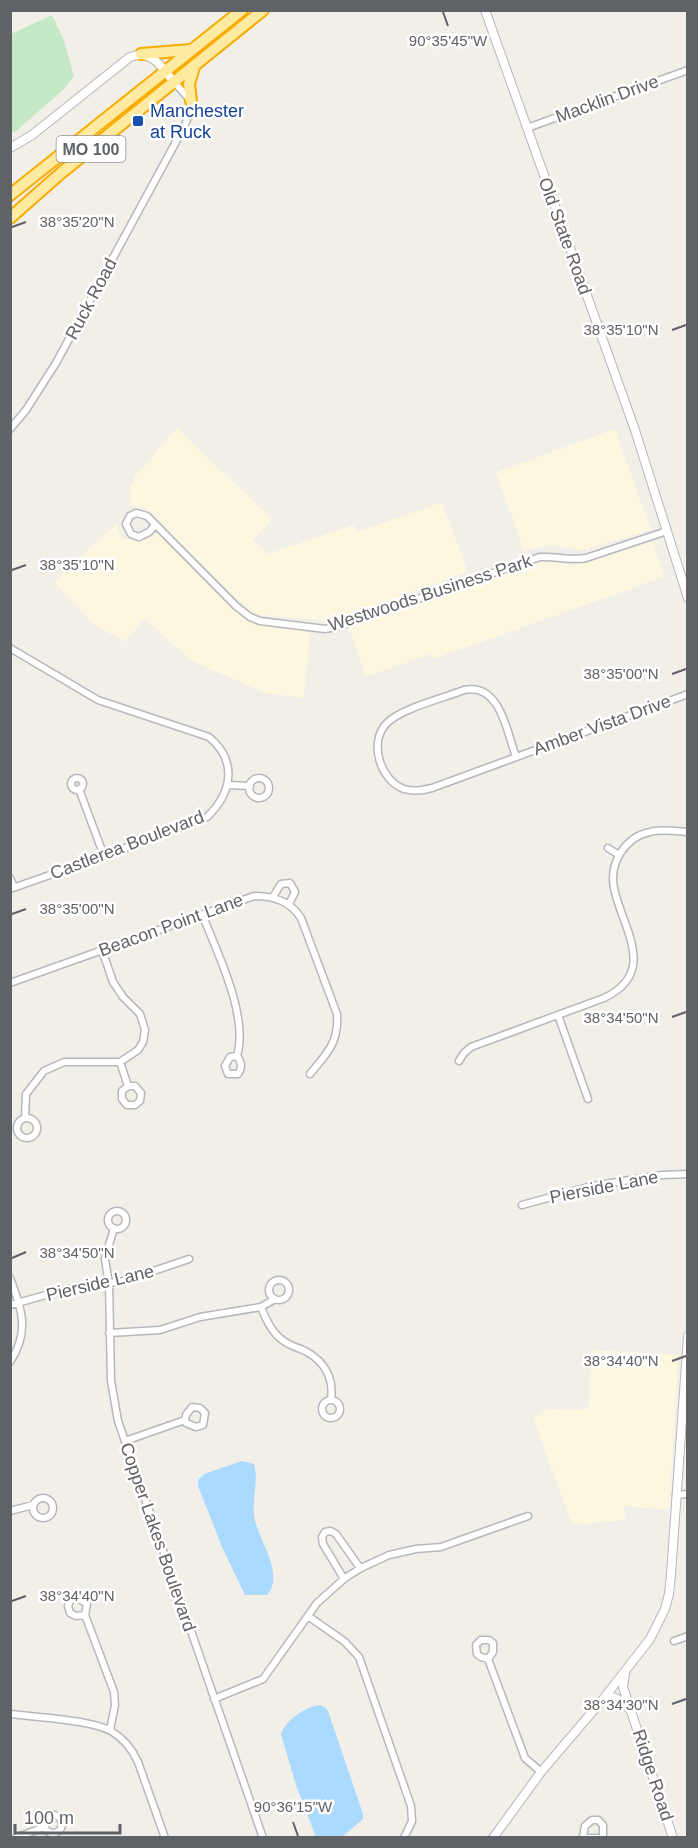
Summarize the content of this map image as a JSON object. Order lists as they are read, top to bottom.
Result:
{
  "streets": {
    "highway": ["MO 100"],
    "street": [
      "Macklin Drive",
      "Old State Road",
      "Ruck Road",
      "Westwoods Business Park",
      "Amber Vista Drive",
      "Castlerea Boulevard",
      "Beacon Point Lane",
      "Pierside Lane",
      "Copper Lakes Boulevard",
      "Ridge Road"
    ]
  },
  "crossings": [
    ["Macklin Drive", "Old State Road"],
    ["Old State Road", "Westwoods Business Park"],
    ["Pierside Lane", "Copper Lakes Boulevard"]
  ],
  "places": {
    "transit": ["Manchester at Ruck"]
  },
  "scale_bar": "100 m",
  "coordinates": [
    "90°35'45\"W",
    "38°35'20\"N",
    "38°35'10\"N",
    "38°35'00\"N",
    "38°34'50\"N",
    "38°34'40\"N",
    "38°34'30\"N",
    "90°36'15\"W"
  ]
}
